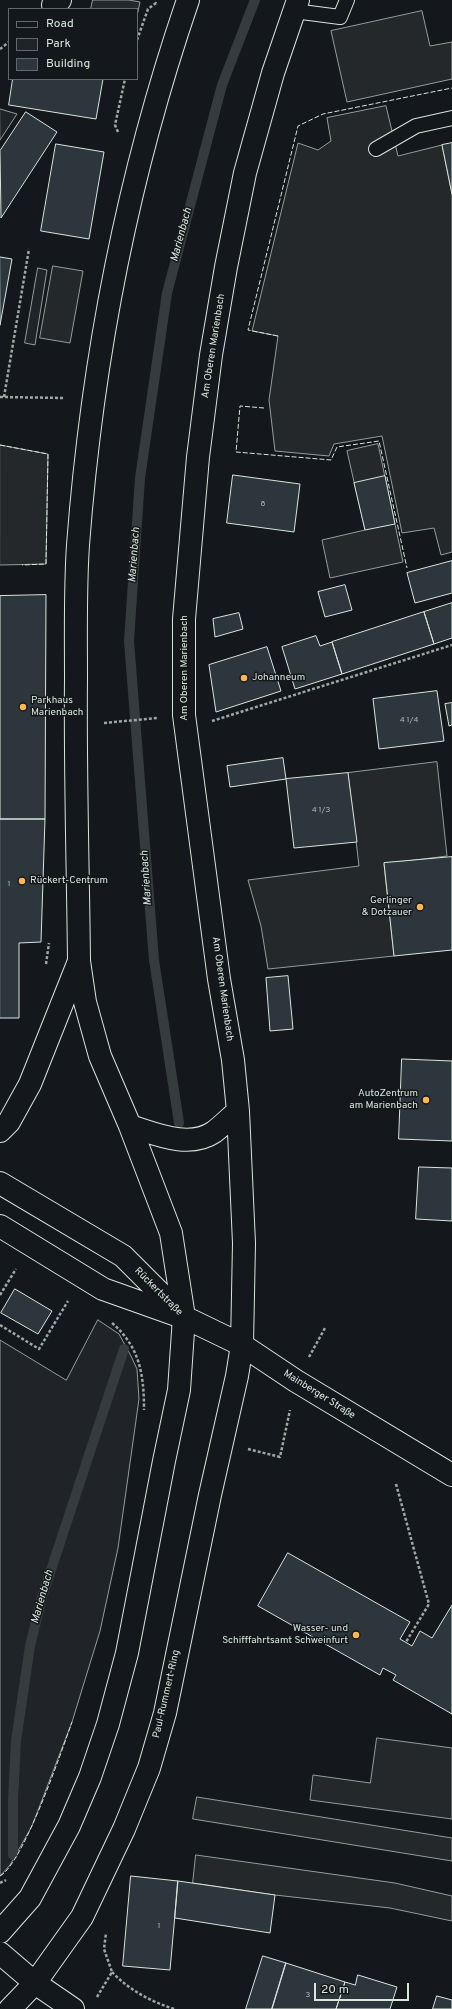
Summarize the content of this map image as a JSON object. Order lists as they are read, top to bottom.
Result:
{
  "streets": {
    "main road": [
      "Am Oberen Marienbach",
      "Rückertstraße",
      "Mainberger Straße",
      "Paul-Rummert-Ring"
    ]
  },
  "crossings": [
    ["Am Oberen Marienbach", "Mainberger Straße"],
    ["Am Oberen Marienbach", "Paul-Rummert-Ring"],
    ["Rückertstraße", "Mainberger Straße"],
    ["Mainberger Straße", "Paul-Rummert-Ring"]
  ],
  "water": ["Marienbach"],
  "places": [
    "Johanneum",
    "Parkhaus Marienbach",
    "Rückert-Centrum",
    "Gerlinger & Dotzauer",
    "AutoZentrum am Marienbach",
    "Wasser- und Schifffahrtsamt Schweinfurt"
  ],
  "house_numbers": [
    "8",
    "4 1/4",
    "4 1/3",
    "1",
    "1",
    "3"
  ],
  "legend": ["Road", "Park", "Building"],
  "scale_bar": "20 m"
}
